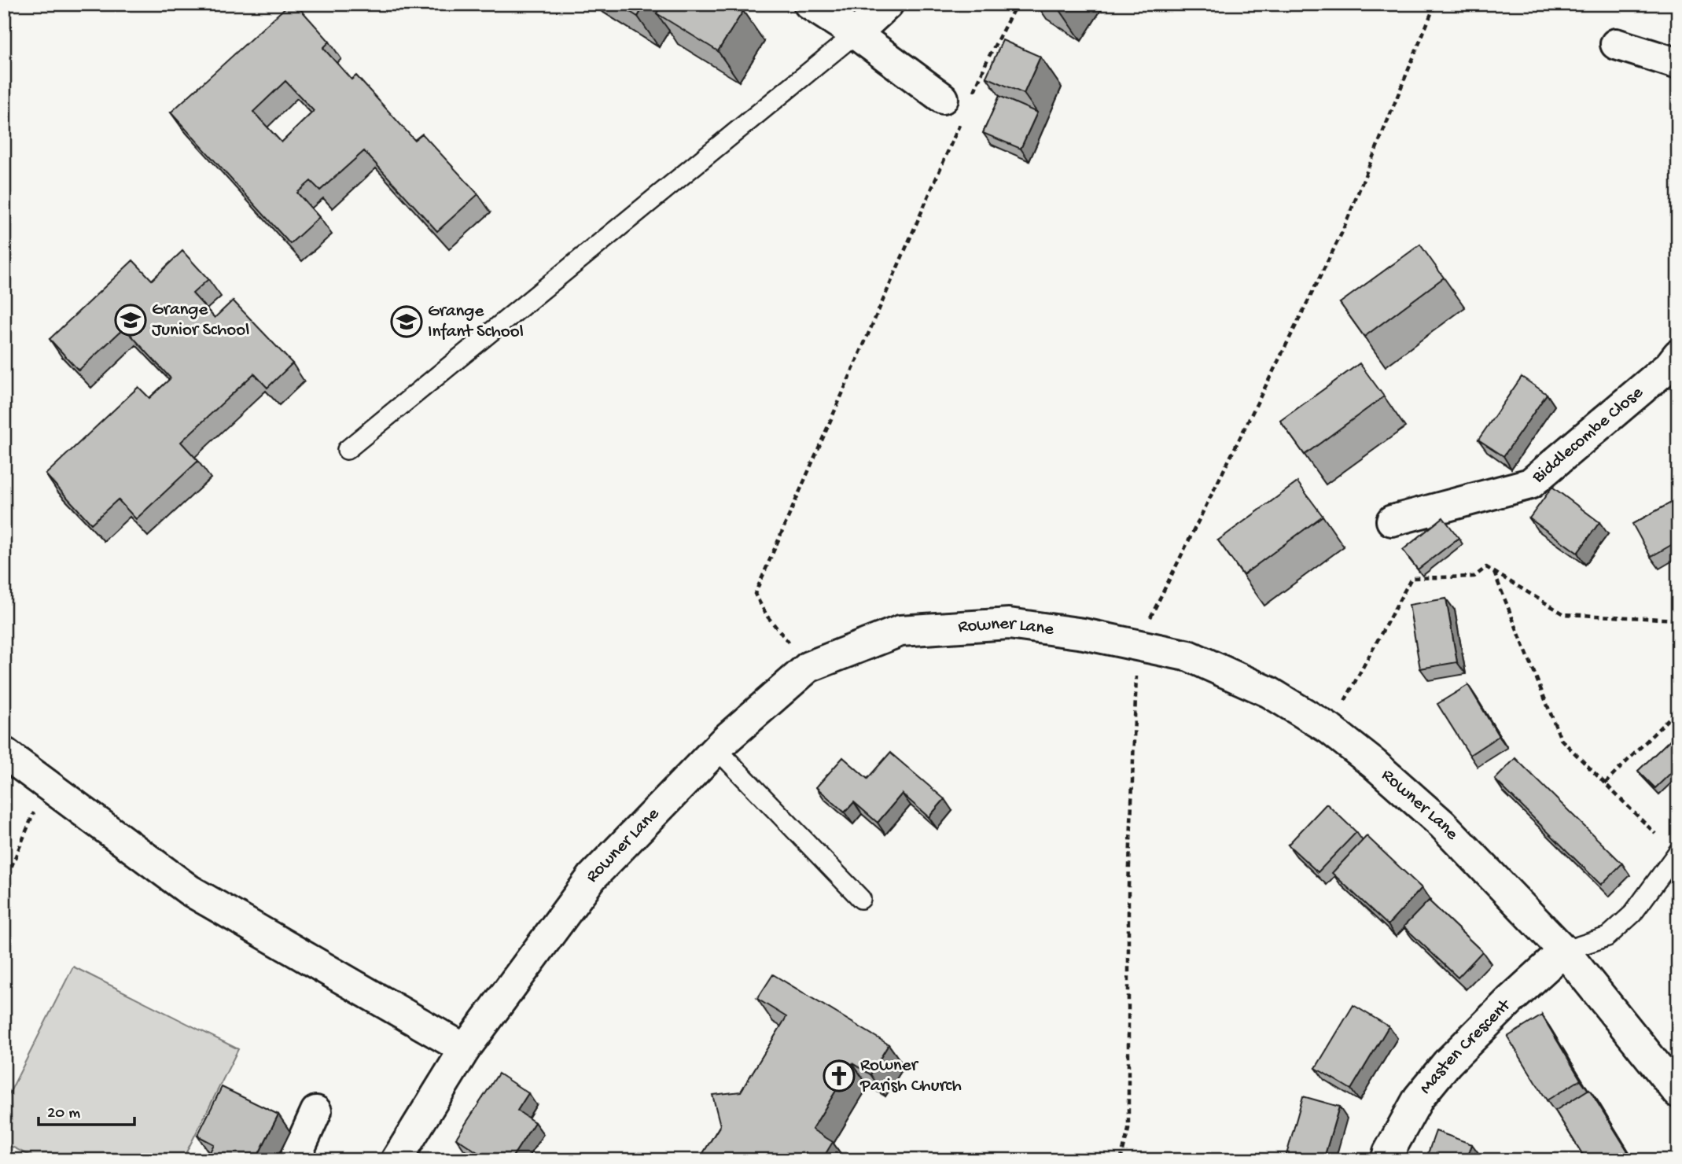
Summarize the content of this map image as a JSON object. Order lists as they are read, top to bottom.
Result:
{
  "streets": {
    "street": ["Biddlecombe Close", "Rowner Lane", "Masten Crescent"]
  },
  "crossings": [
    ["Rowner Lane", "Masten Crescent"]
  ],
  "places": {
    "school or university": ["Grange Junior School", "Grange Infant School"],
    "church": ["Rowner Parish Church"]
  },
  "scale_bar": "20 m"
}
